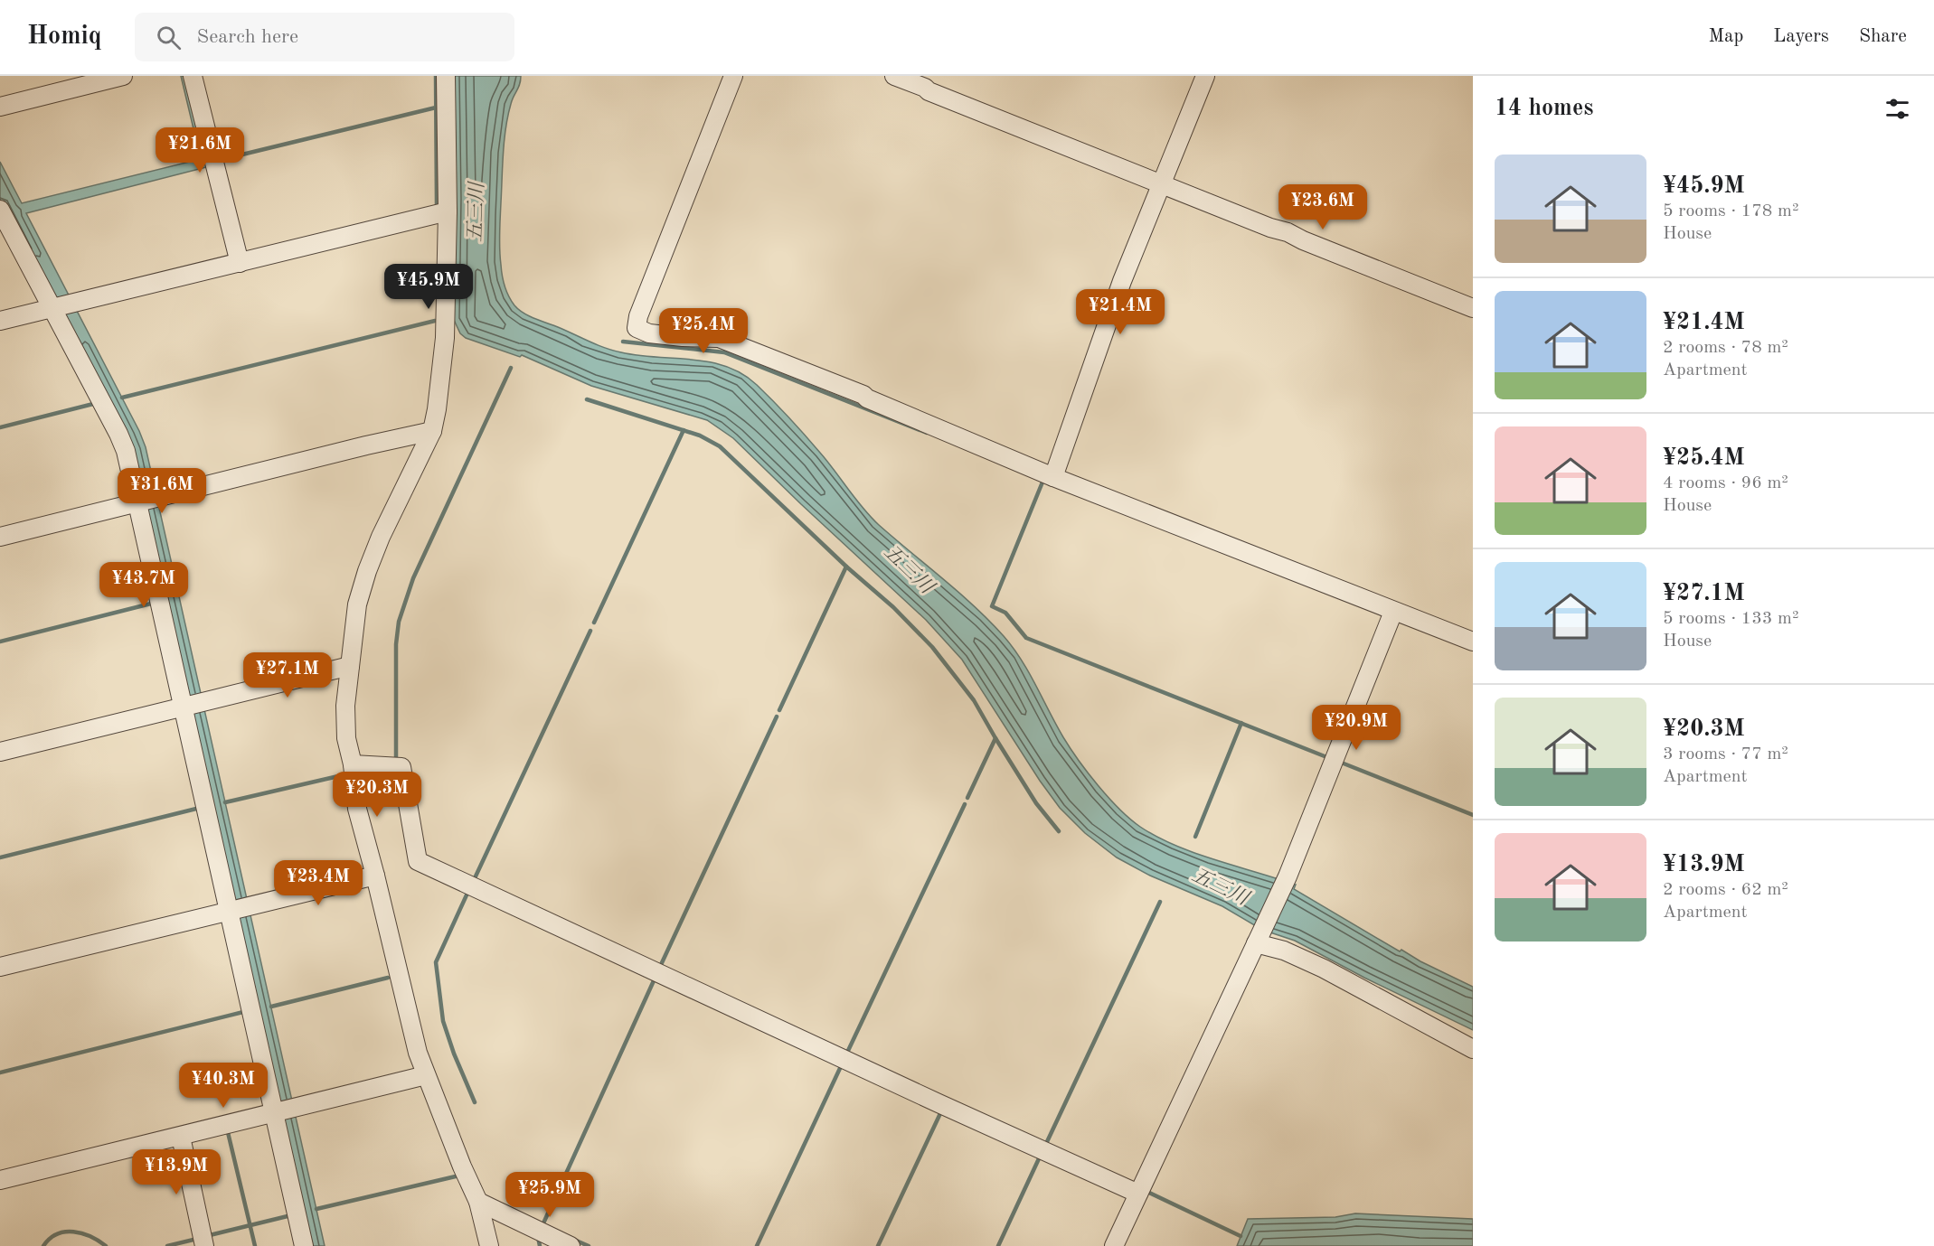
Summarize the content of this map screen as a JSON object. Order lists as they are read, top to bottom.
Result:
{
  "water": ["五三川"],
  "page": {
    "header": "Homiq",
    "search": "Search here",
    "nav": ["Map", "Layers", "Share"],
    "heading": "14 homes",
    "price": [
      "¥21.6M",
      "¥23.6M",
      "¥45.9M",
      "¥21.4M",
      "¥25.4M",
      "¥31.6M",
      "¥43.7M",
      "¥27.1M",
      "¥20.9M",
      "¥20.3M",
      "¥23.4M",
      "¥40.3M",
      "¥13.9M",
      "¥25.9M"
    ],
    "list": [
      {
        "name": "¥45.9M",
        "note": "5 rooms · 178 m² · House"
      },
      {
        "name": "¥21.4M",
        "note": "2 rooms · 78 m² · Apartment"
      },
      {
        "name": "¥25.4M",
        "note": "4 rooms · 96 m² · House"
      },
      {
        "name": "¥27.1M",
        "note": "5 rooms · 133 m² · House"
      },
      {
        "name": "¥20.3M",
        "note": "3 rooms · 77 m² · Apartment"
      },
      {
        "name": "¥13.9M",
        "note": "2 rooms · 62 m² · Apartment"
      }
    ]
  }
}
